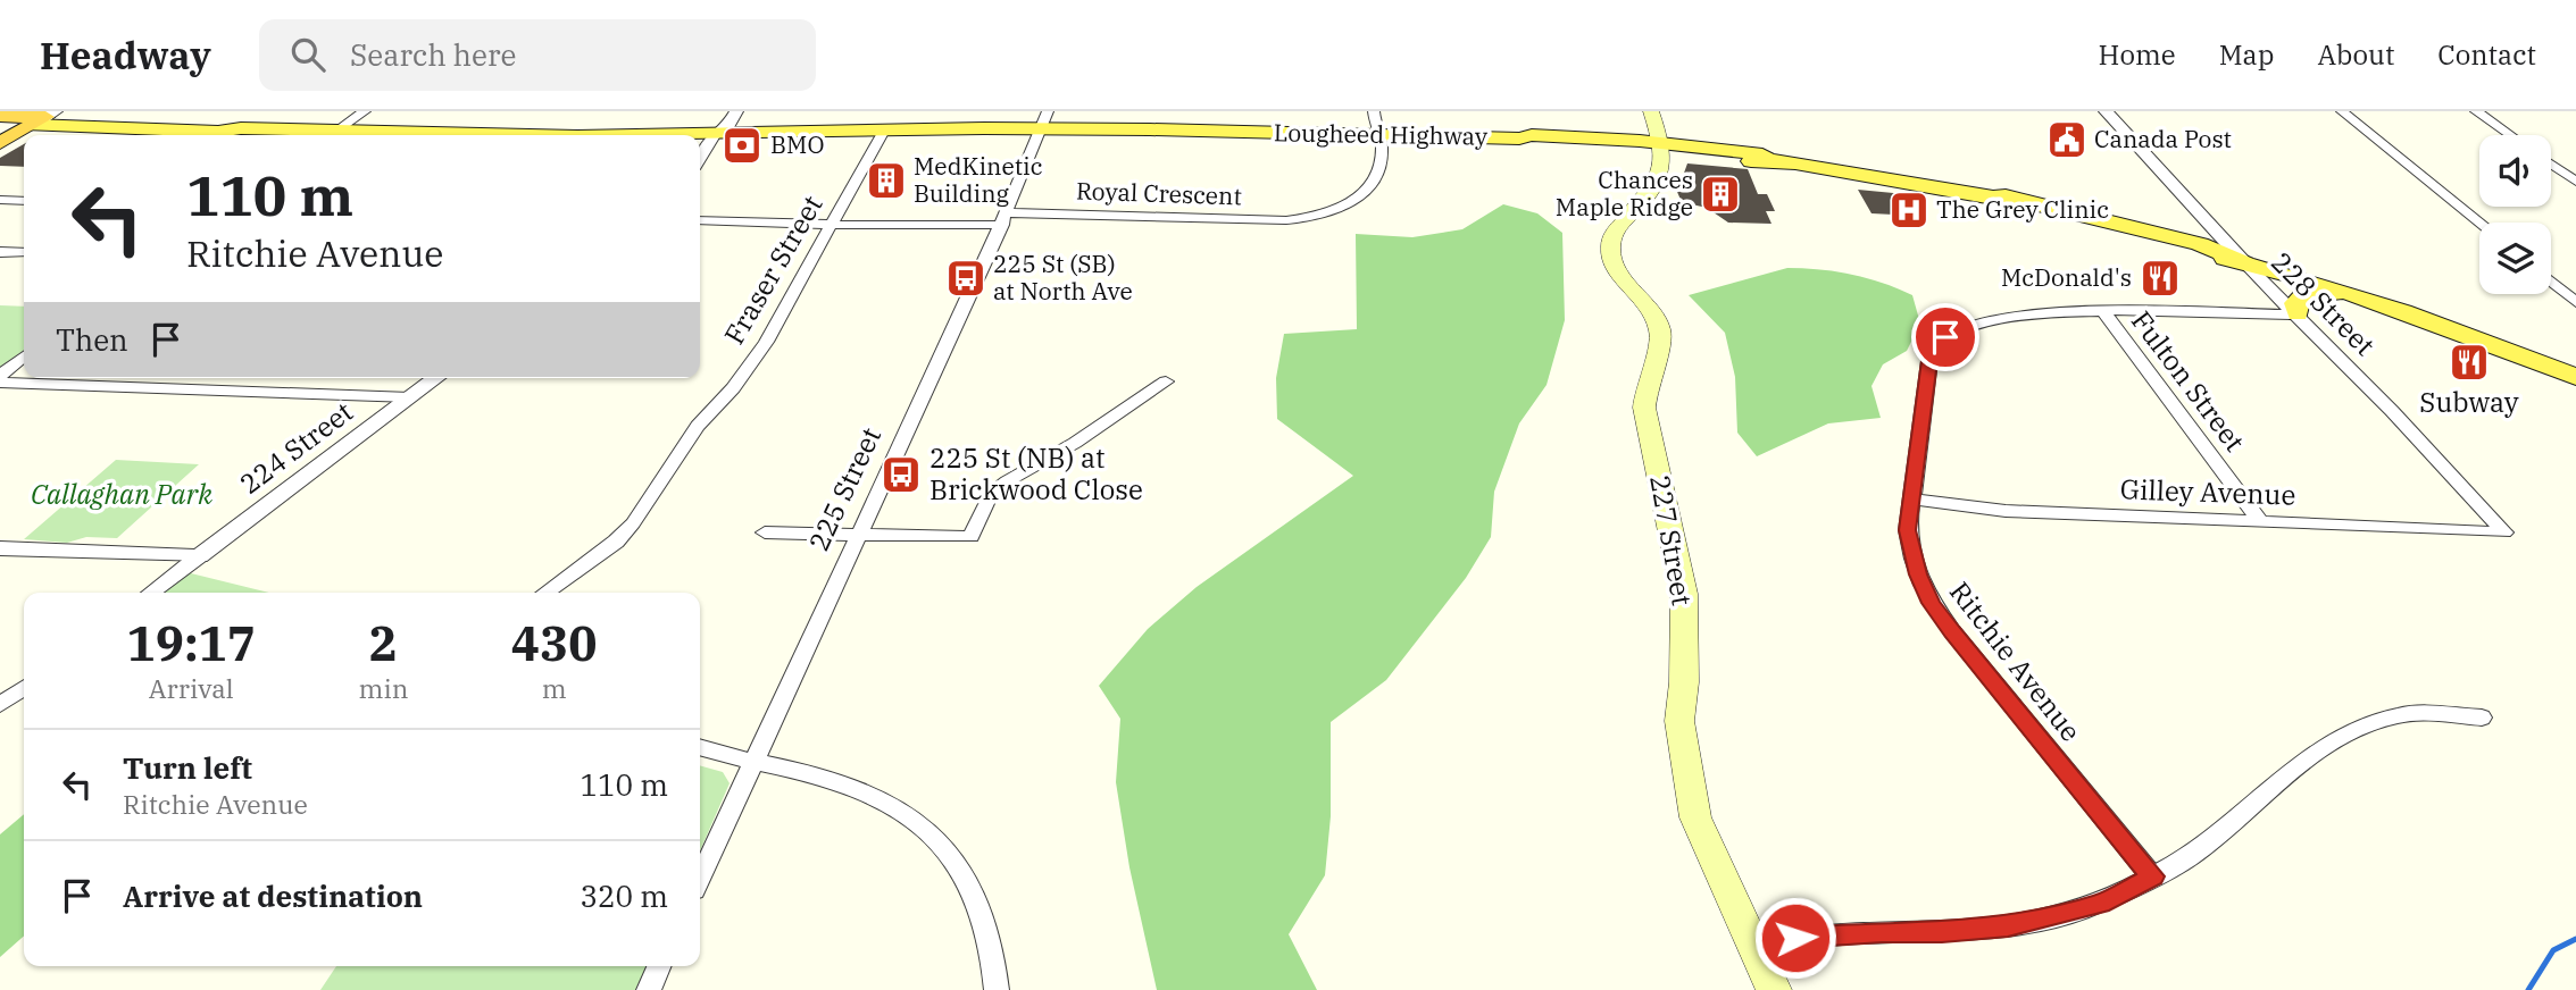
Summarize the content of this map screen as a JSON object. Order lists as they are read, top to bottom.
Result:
{
  "streets": {
    "highway": ["Lougheed Highway"],
    "main road": ["227 Street"],
    "street": [
      "Royal Crescent",
      "Fraser Street",
      "228 Street",
      "Fulton Street",
      "224 Street",
      "225 Street",
      "Gilley Avenue",
      "Ritchie Avenue"
    ]
  },
  "crossings": [
    ["Lougheed Highway", "Royal Crescent"],
    ["Lougheed Highway", "Fraser Street"],
    ["Lougheed Highway", "228 Street"],
    ["Lougheed Highway", "225 Street"],
    ["Lougheed Highway", "227 Street"],
    ["Royal Crescent", "Fraser Street"],
    ["Royal Crescent", "225 Street"],
    ["228 Street", "Gilley Avenue"],
    ["228 Street", "Ritchie Avenue"],
    ["Fulton Street", "Gilley Avenue"],
    ["Fulton Street", "Ritchie Avenue"],
    ["Gilley Avenue", "Ritchie Avenue"]
  ],
  "parks": ["Callaghan Park"],
  "places": {
    "public building": ["Canada Post"],
    "bank": ["BMO"],
    "building": ["MedKinetic Building", "Chances Maple Ridge"],
    "hospital": ["The Grey Clinic"],
    "bus stop": ["225 St (SB) at North Ave", "225 St (NB) at Brickwood Close"],
    "restaurant": ["McDonald's", "Subway"]
  },
  "page": {
    "header": "Headway",
    "search": "Search here",
    "nav": [
      "Home",
      "Map",
      "About",
      "Contact"
    ],
    "turn": ["110 m", "Ritchie Avenue"],
    "then": "Then",
    "eta": [
      "19:17",
      "Arrival",
      "2",
      "min",
      "430",
      "m"
    ],
    "list": [
      {
        "name": "Turn left",
        "note": "Ritchie Avenue",
        "value": "110 m"
      },
      {
        "name": "Arrive at destination",
        "value": "320 m"
      }
    ]
  }
}
